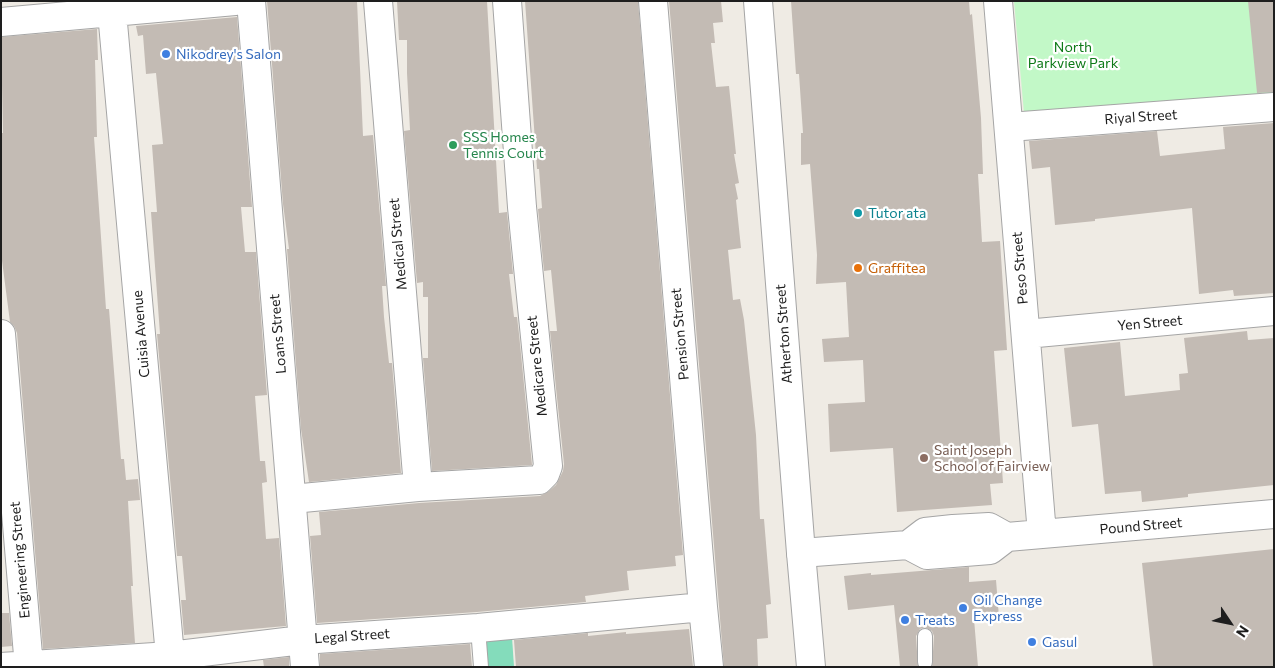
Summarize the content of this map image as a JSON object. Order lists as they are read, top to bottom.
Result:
{
  "streets": {
    "street": [
      "Riyal Street",
      "Medical Street",
      "Peso Street",
      "Yen Street",
      "Cuisia Avenue",
      "Loans Street",
      "Pension Street",
      "Atherton Street",
      "Medicare Street",
      "Pound Street",
      "Engineering Street",
      "Legal Street"
    ]
  },
  "crossings": [
    ["Riyal Street", "Peso Street"],
    ["Medical Street", "Medicare Street"],
    ["Peso Street", "Yen Street"],
    ["Peso Street", "Pound Street"],
    ["Cuisia Avenue", "Legal Street"],
    ["Loans Street", "Medicare Street"],
    ["Loans Street", "Legal Street"],
    ["Pension Street", "Legal Street"],
    ["Atherton Street", "Pound Street"],
    ["Engineering Street", "Legal Street"]
  ],
  "parks": ["North Parkview Park"],
  "places": [
    "Nikodrey's Salon",
    "SSS Homes Tennis Court",
    "Tutor ata",
    "Graffitea",
    "Saint Joseph School of Fairview",
    "Oil Change Express",
    "Treats",
    "Gasul"
  ],
  "north": "bottom right"
}
